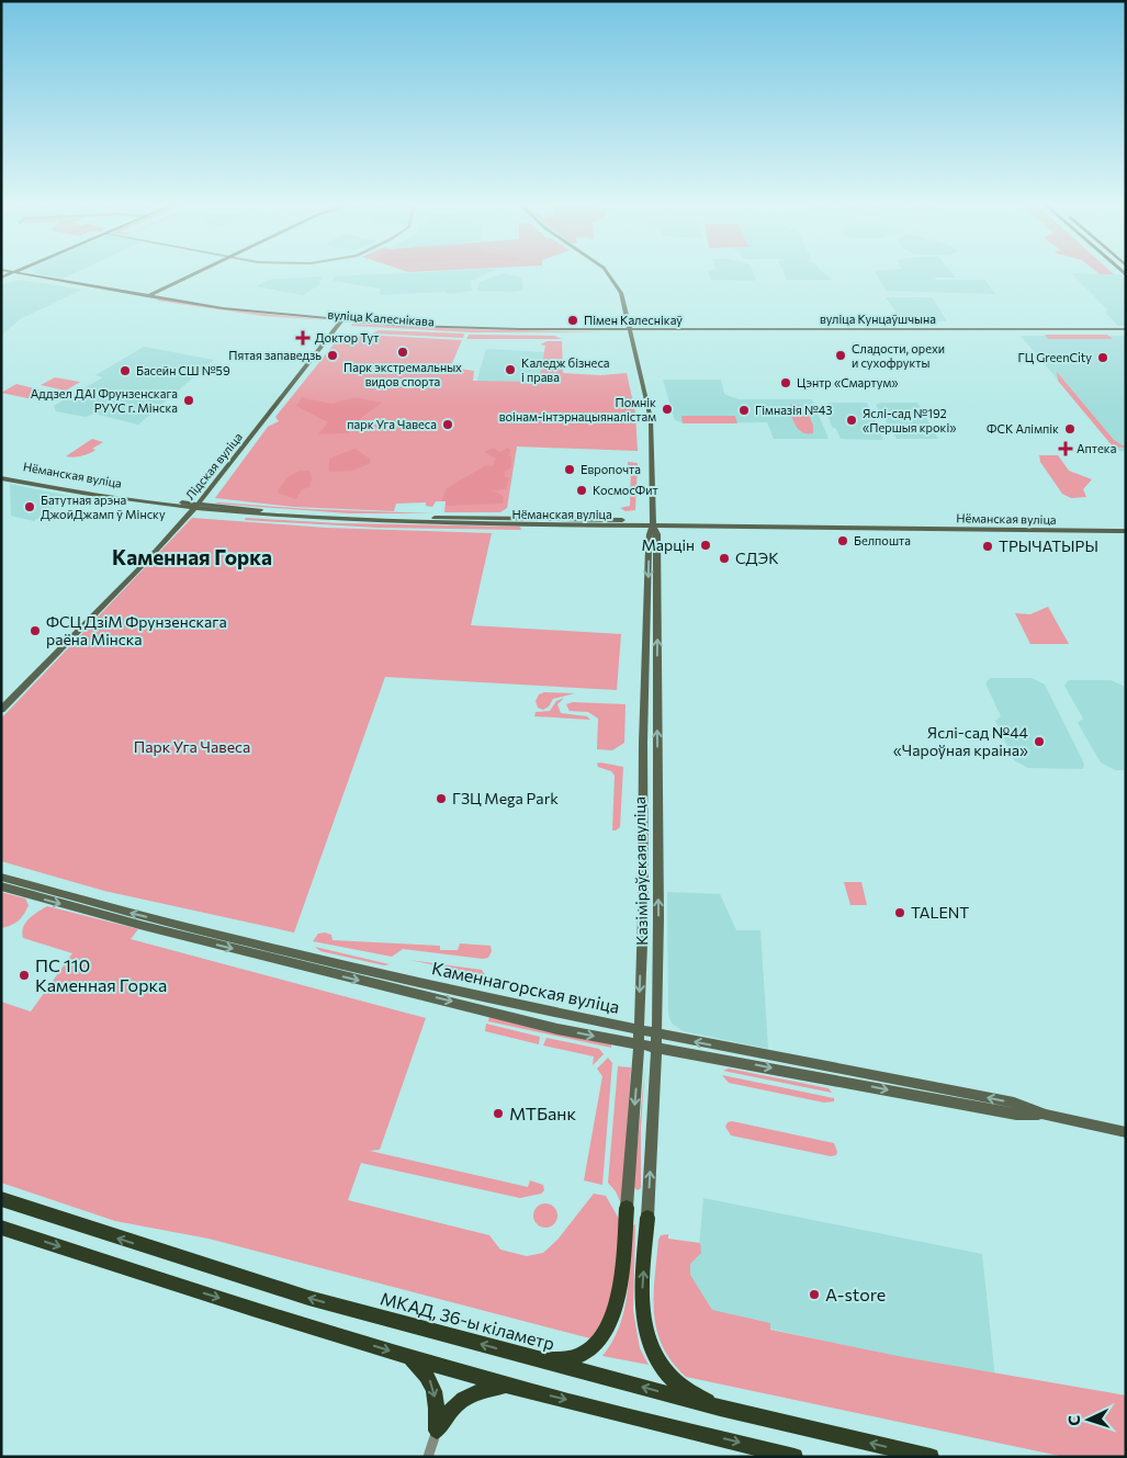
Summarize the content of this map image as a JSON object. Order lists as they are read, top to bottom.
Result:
{
  "streets": {
    "highway": ["МКАД, 36-ы кіламетр"],
    "main road": [
      "вуліца Калеснікава",
      "вуліца Кунцаўшчына",
      "Лідская вуліца",
      "Нёманская вуліца",
      "Казіміраўская вуліца",
      "Каменнагорская вуліца"
    ]
  },
  "crossings": [
    ["вуліца Калеснікава", "вуліца Кунцаўшчына"],
    ["вуліца Калеснікава", "Лідская вуліца"],
    ["вуліца Калеснікава", "Казіміраўская вуліца"],
    ["вуліца Кунцаўшчына", "Казіміраўская вуліца"],
    ["Лідская вуліца", "Нёманская вуліца"],
    ["Нёманская вуліца", "Казіміраўская вуліца"],
    ["Казіміраўская вуліца", "Каменнагорская вуліца"]
  ],
  "districts": ["Каменная Горка"],
  "parks": ["Парк Уга Чавеса"],
  "places": {
    "other": [
      "Пімен Калеснікаў",
      "Парк экстремальных видов спорта",
      "Пятая запаведзь",
      "Сладости, орехи и сухофрукты",
      "ГЦ GreenCity",
      "Каледж бізнеса і права",
      "Басейн СШ №59",
      "Цэнтр «Смартум»",
      "Аддзел ДАІ Фрунзенскага РУУС г. Мінска",
      "Помнік воінам-інтэрнацыяналістам",
      "Гімназія №43",
      "Яслі-сад №192 «Першыя крокі»",
      "парк Уга Чавеса",
      "ФСК Алімпік",
      "Европочта",
      "КосмосФит",
      "Батутная арэна ДжойДжамп ў Мінску",
      "Белпошта",
      "Марцін",
      "ТРЫЧАТЫРЫ",
      "СДЭК",
      "ФСЦ ДзіМ Фрунзенскага раёна Мінска",
      "Яслі-сад №44 «Чароўная краіна»",
      "ГЗЦ Mega Park",
      "TALENT",
      "ПС 110 Каменная Горка",
      "МТБанк",
      "А-store"
    ],
    "health": ["Доктор Тут", "Аптека"]
  },
  "north": "left"
}
